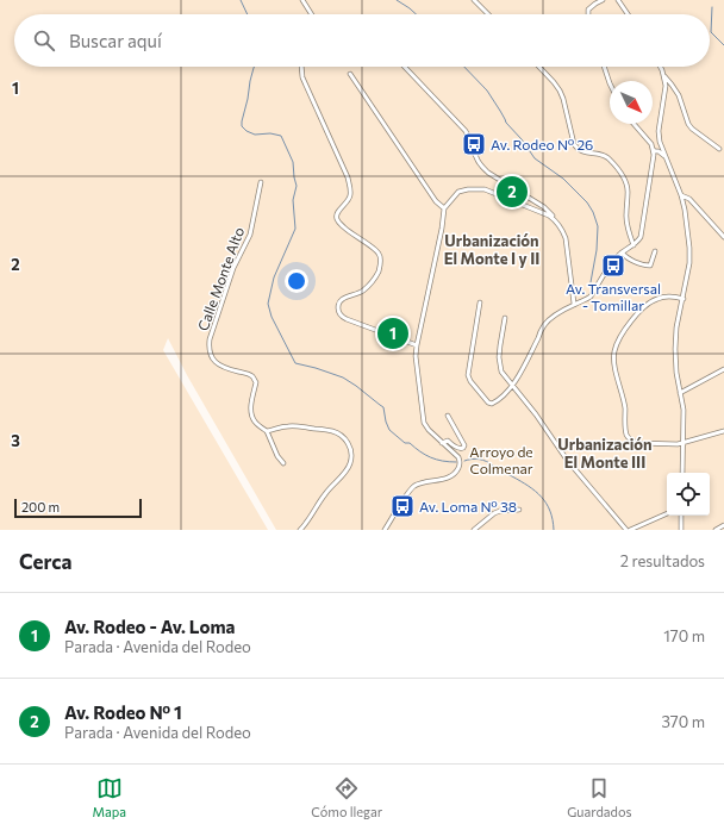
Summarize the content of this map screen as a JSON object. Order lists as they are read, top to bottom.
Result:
{
  "streets": {
    "street": ["Calle Monte Alto"]
  },
  "districts": ["Urbanización El Monte I y II", "Urbanización El Monte III"],
  "parks": ["Arroyo de Colmenar"],
  "places": {
    "bus stop": ["Av. Rodeo Nº 26", "Av. Transversal - Tomillar", "Av. Loma Nº 38"]
  },
  "scale_bar": "200 m",
  "north": "bottom right",
  "page": {
    "search": "Buscar aquí",
    "pins": ["2", "1"],
    "scale": "200 m",
    "heading": ["Cerca", "2 resultados"],
    "list": [
      {
        "mark": "1",
        "name": "Av. Rodeo - Av. Loma",
        "note": "Parada · Avenida del Rodeo",
        "value": "170 m"
      },
      {
        "mark": "2",
        "name": "Av. Rodeo Nº 1",
        "note": "Parada · Avenida del Rodeo",
        "value": "370 m"
      }
    ],
    "nav": ["Mapa", "Cómo llegar", "Guardados"]
  },
  "grid": {
    "rows": ["1", "2", "3"]
  }
}
